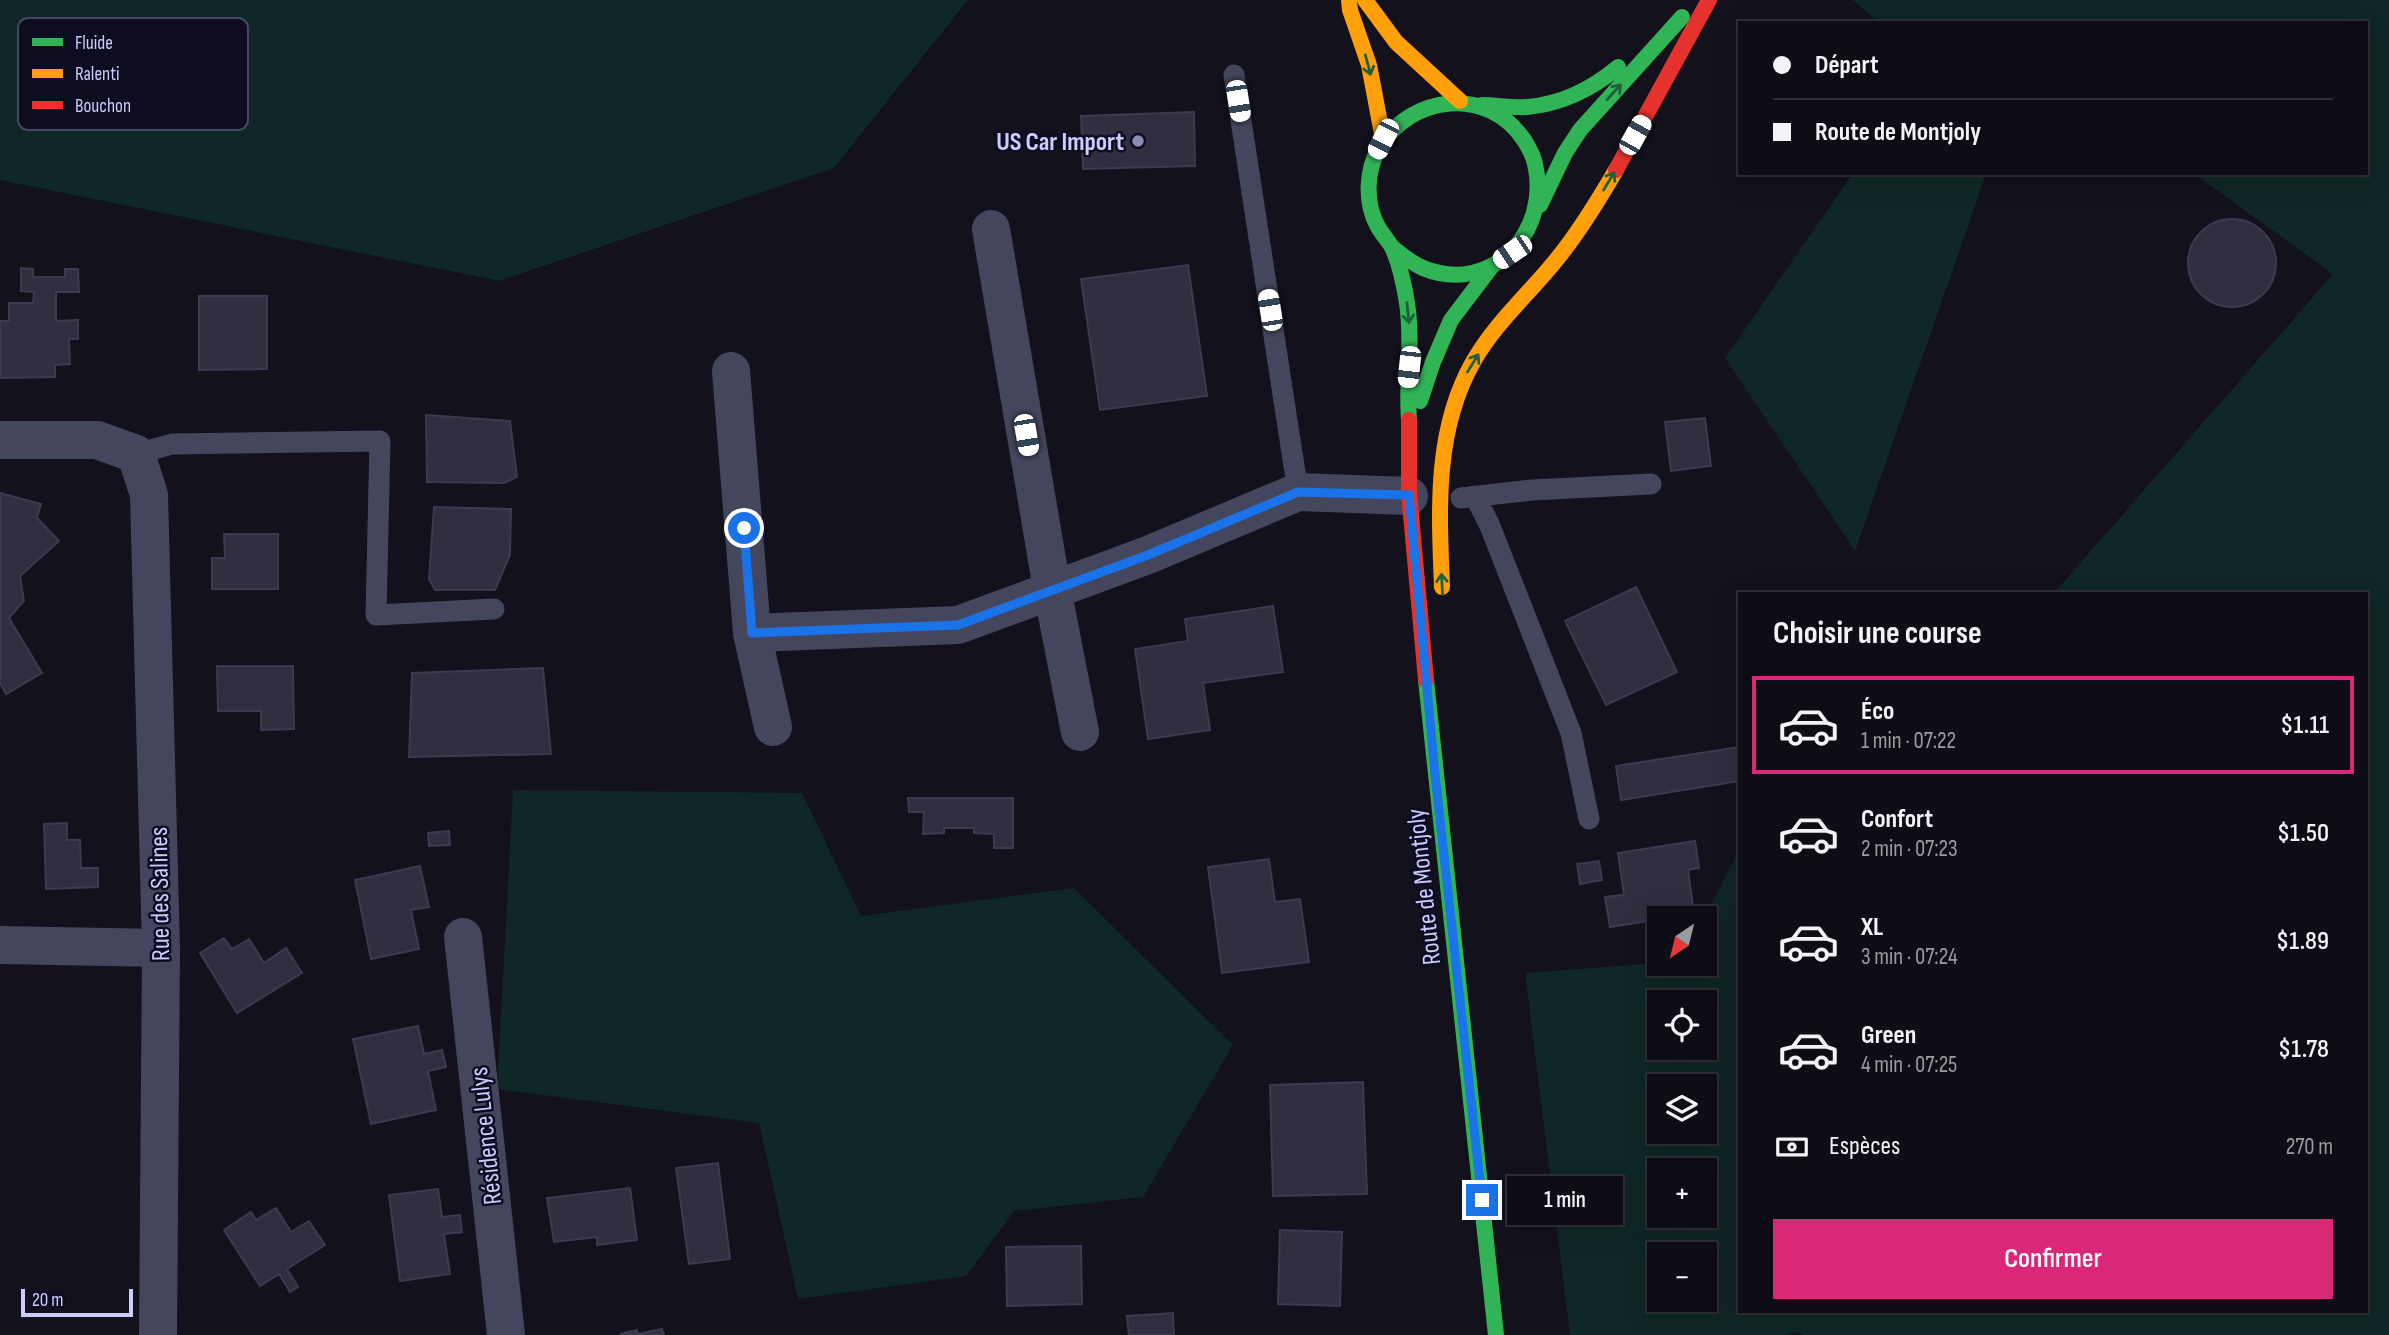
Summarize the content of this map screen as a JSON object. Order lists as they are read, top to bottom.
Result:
{
  "streets": {
    "main road": ["Route de Montjoly"],
    "street": ["Rue des Salines", "Résidence Lulys"]
  },
  "places": ["US Car Import"],
  "legend": ["Fluide", "Ralenti", "Bouchon"],
  "scale_bar": "20 m",
  "north": "bottom left",
  "page": {
    "banner": ["Départ", "Route de Montjoly"],
    "heading": "Choisir une course",
    "list": [
      {
        "name": "Éco",
        "note": "1 min · 07:22",
        "value": "$1.11"
      },
      {
        "name": "Confort",
        "note": "2 min · 07:23",
        "value": "$1.50"
      },
      {
        "name": "XL",
        "note": "3 min · 07:24",
        "value": "$1.89"
      },
      {
        "name": "Green",
        "note": "4 min · 07:25",
        "value": "$1.78"
      }
    ],
    "map_buttons": ["+", "−"],
    "pay": ["Espèces", "270 m"],
    "bubble": "1 min",
    "buttons": "Confirmer",
    "scale": "20 m"
  }
}
